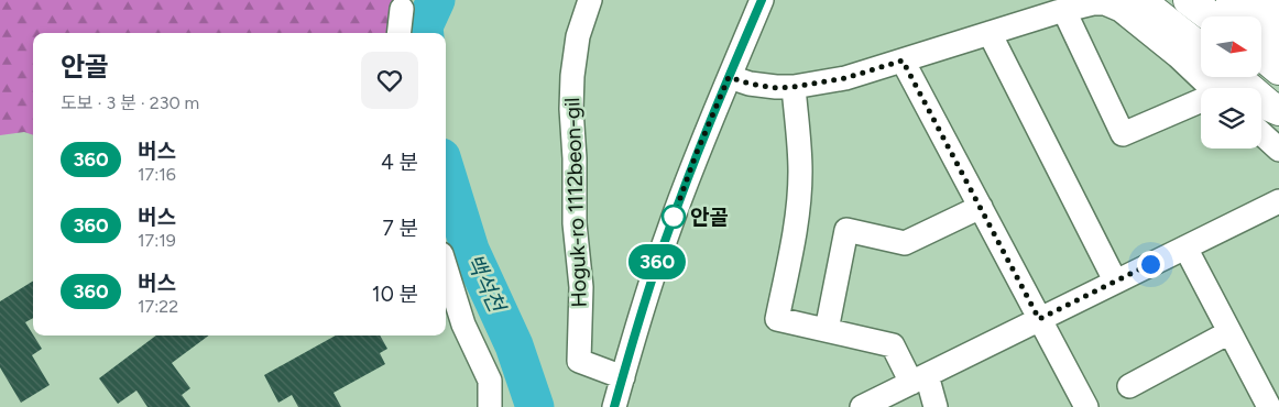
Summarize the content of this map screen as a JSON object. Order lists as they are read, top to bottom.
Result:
{
  "streets": {
    "street": ["Hoguk-ro 1112beon-gil"]
  },
  "water": ["백석천"],
  "places": ["안골"],
  "lines": ["bus line 360"],
  "north": "right",
  "page": {
    "on_map": "360",
    "heading": ["안골", "도보 · 3 분 · 230 m"],
    "list": [
      {
        "mark": "360",
        "name": "버스",
        "note": "17:16",
        "value": "4 분"
      },
      {
        "mark": "360",
        "name": "버스",
        "note": "17:19",
        "value": "7 분"
      },
      {
        "mark": "360",
        "name": "버스",
        "note": "17:22",
        "value": "10 분"
      }
    ]
  }
}
